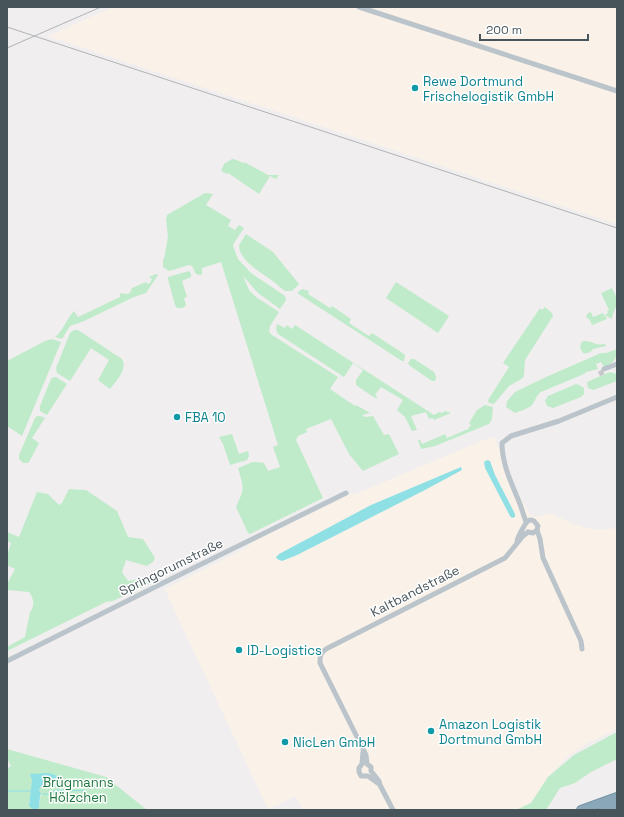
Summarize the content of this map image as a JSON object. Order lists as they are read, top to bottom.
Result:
{
  "streets": {
    "street": ["Springorumstraße", "Kaltbandstraße"]
  },
  "parks": ["Brügmanns Hölzchen"],
  "places": [
    "Rewe Dortmund Frischelogistik GmbH",
    "FBA 10",
    "ID-Logistics",
    "Amazon Logistik Dortmund GmbH",
    "NicLen GmbH"
  ],
  "scale_bar": "200 m"
}
